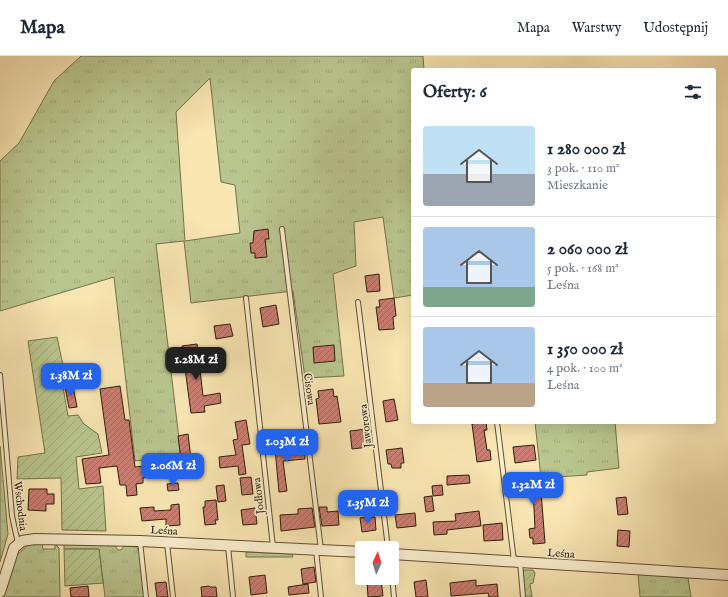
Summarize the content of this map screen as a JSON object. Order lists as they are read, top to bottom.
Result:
{
  "streets": {
    "street": ["Leśna"],
    "lane": [
      "Cisowa",
      "Jaworowa",
      "Jodłowa",
      "Wschodnia"
    ]
  },
  "crossings": [
    ["Cisowa", "Leśna"],
    ["Jodłowa", "Leśna"],
    ["Wschodnia", "Leśna"]
  ],
  "north": "top",
  "page": {
    "header": "Mapa",
    "nav": ["Mapa", "Warstwy", "Udostępnij"],
    "heading": "Oferty: 6",
    "list": [
      {
        "name": "1 280 000 zł",
        "note": "3 pok. · 110 m² · Mieszkanie"
      },
      {
        "name": "2 060 000 zł",
        "note": "5 pok. · 168 m² · Leśna"
      },
      {
        "name": "1 350 000 zł",
        "note": "4 pok. · 100 m² · Leśna"
      }
    ],
    "price": [
      "1.28M zł",
      "1.38M zł",
      "1.03M zł",
      "2.06M zł",
      "1.32M zł",
      "1.35M zł"
    ]
  }
}
